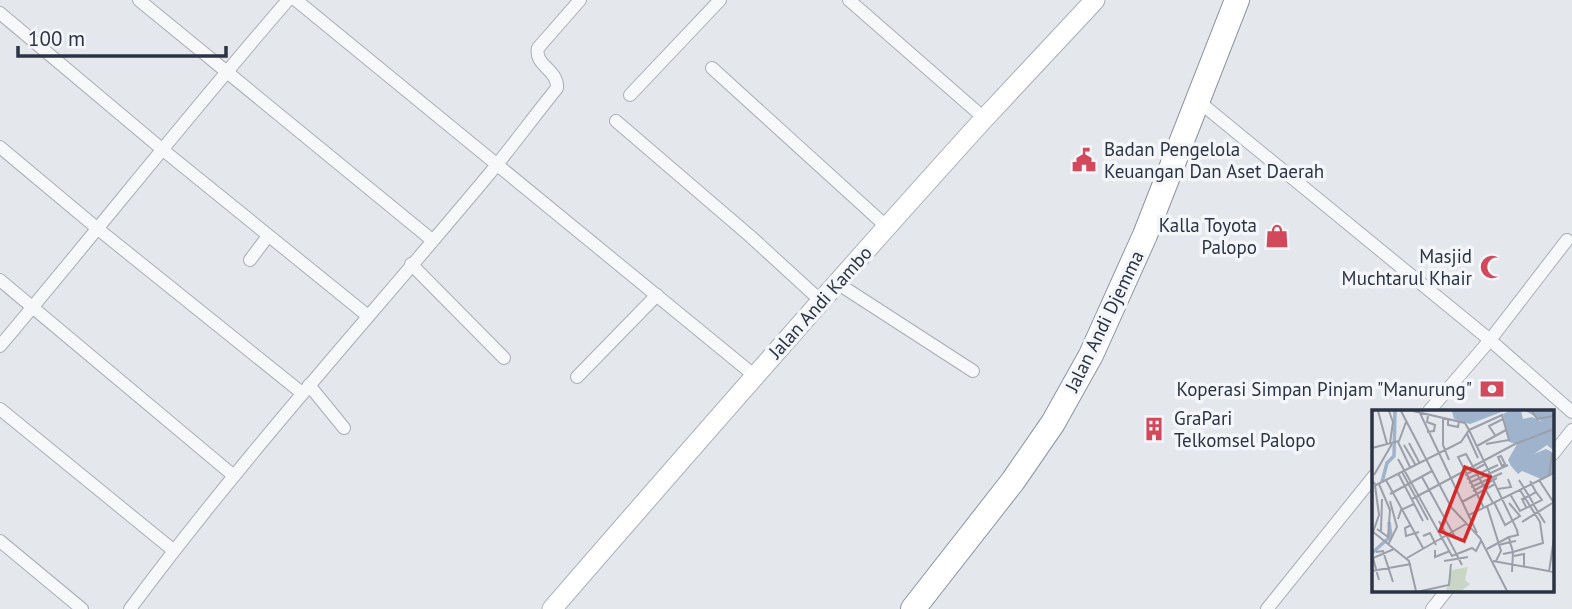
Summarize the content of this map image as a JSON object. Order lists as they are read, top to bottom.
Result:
{
  "streets": {
    "highway": ["Jalan Andi Djemma"],
    "street": ["Jalan Andi Kambo"]
  },
  "places": {
    "public building": ["Badan Pengelola Keuangan Dan Aset Daerah"],
    "shop": ["Kalla Toyota Palopo"],
    "mosque": ["Masjid Muchtarul Khair"],
    "bank": ["Koperasi Simpan Pinjam \"Manurung\""],
    "building": ["GraPari Telkomsel Palopo"]
  },
  "scale_bar": "100 m"
}
